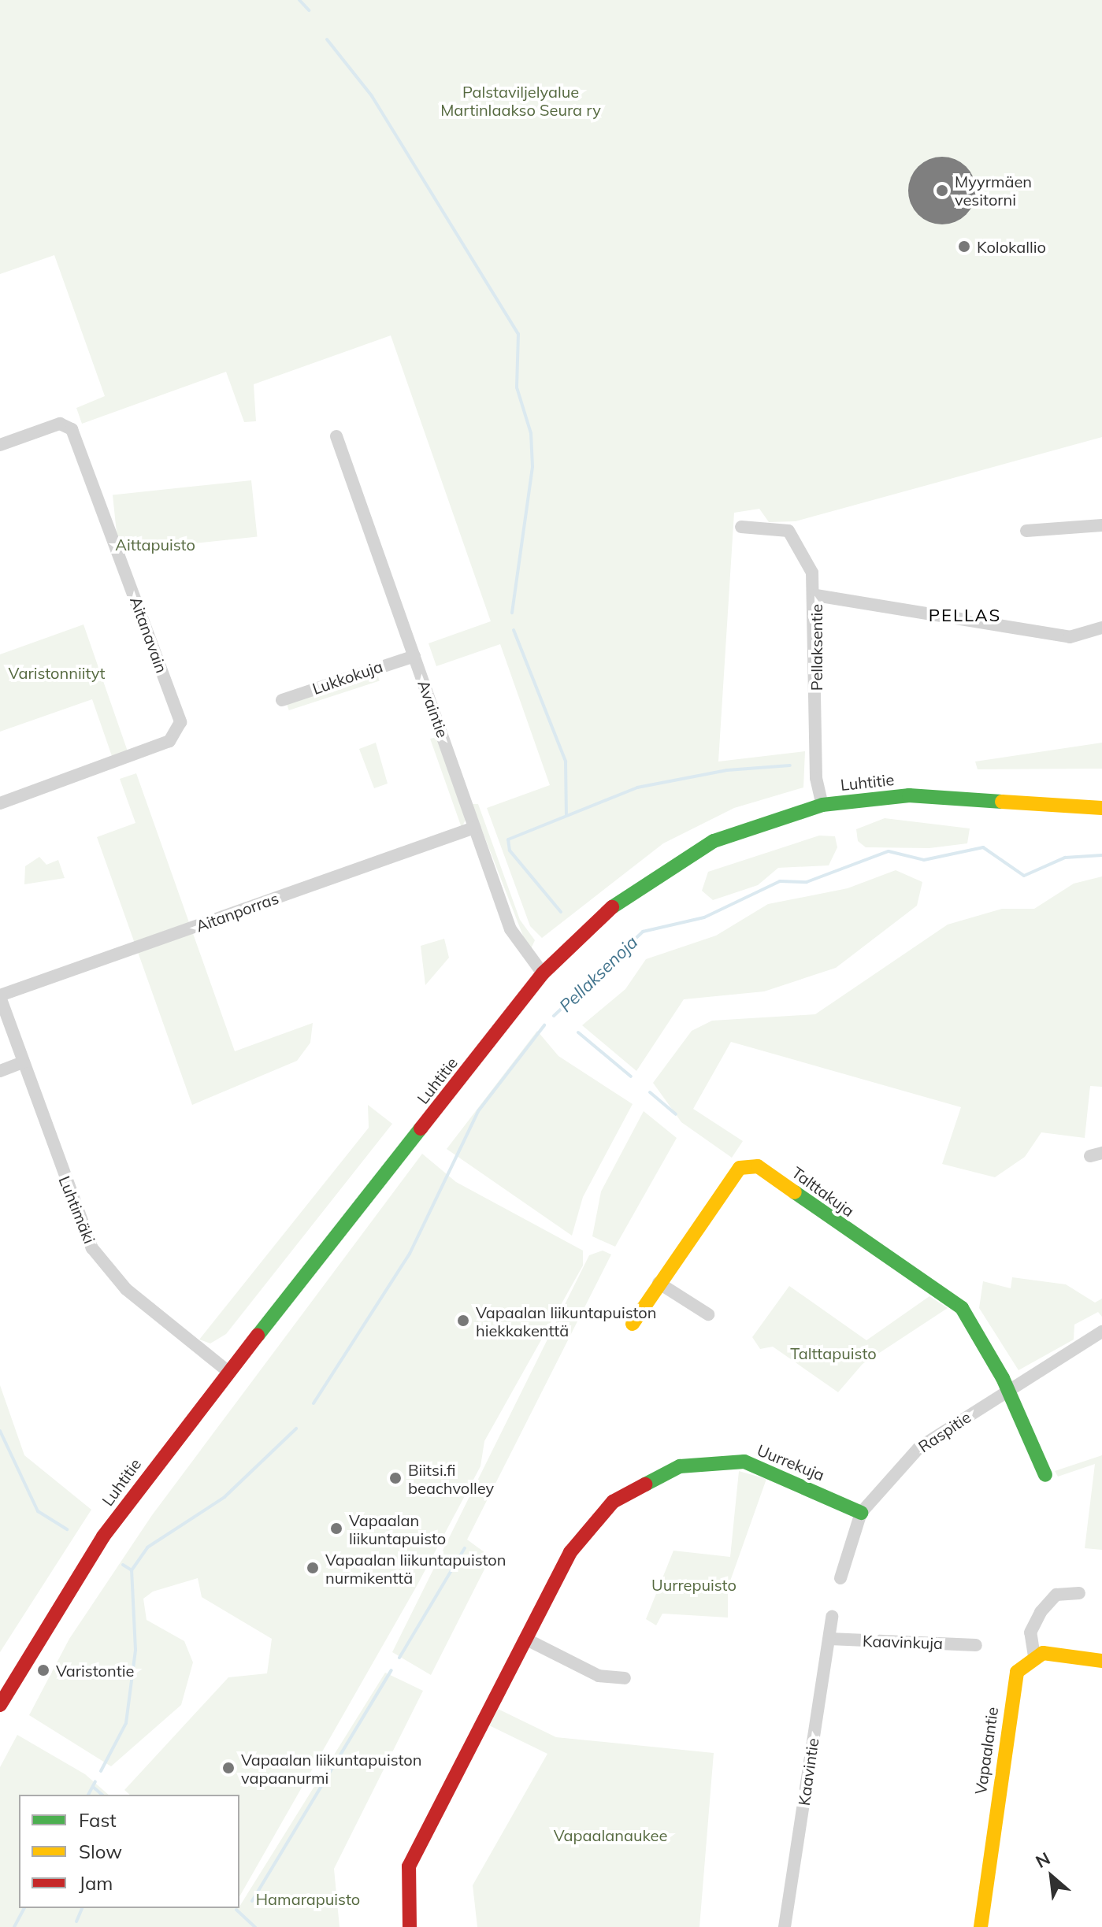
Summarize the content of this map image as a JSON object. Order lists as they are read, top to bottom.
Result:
{
  "streets": {
    "street": [
      "Aitanavain",
      "Pellaksentie",
      "Lukkokuja",
      "Avaintie",
      "Luhtitie",
      "Aitanporras",
      "Talttakuja",
      "Luhtimäki",
      "Raspitie",
      "Uurrekuja",
      "Kaavinkuja",
      "Vapaalantie",
      "Kaavintie"
    ]
  },
  "crossings": [
    ["Pellaksentie", "Luhtitie"],
    ["Lukkokuja", "Avaintie"],
    ["Avaintie", "Luhtitie"],
    ["Avaintie", "Aitanporras"],
    ["Luhtitie", "Luhtimäki"],
    ["Aitanporras", "Luhtimäki"],
    ["Talttakuja", "Raspitie"],
    ["Raspitie", "Uurrekuja"],
    ["Kaavinkuja", "Kaavintie"]
  ],
  "districts": ["PELLAS"],
  "water": ["Pellaksenoja"],
  "parks": [
    "Palstaviljelyalue Martinlaakso Seura ry",
    "Aittapuisto",
    "Varistonniityt",
    "Talttapuisto",
    "Uurrepuisto",
    "Vapaalanaukee",
    "Hamarapuisto"
  ],
  "places": [
    "Myyrmäen vesitorni",
    "Kolokallio",
    "Vapaalan liikuntapuiston hiekkakenttä",
    "Biitsi.fi beachvolley",
    "Vapaalan liikuntapuisto",
    "Vapaalan liikuntapuiston nurmikenttä",
    "Varistontie",
    "Vapaalan liikuntapuiston vapaanurmi"
  ],
  "legend": ["Fast", "Slow", "Jam"],
  "north": "top left"
}
